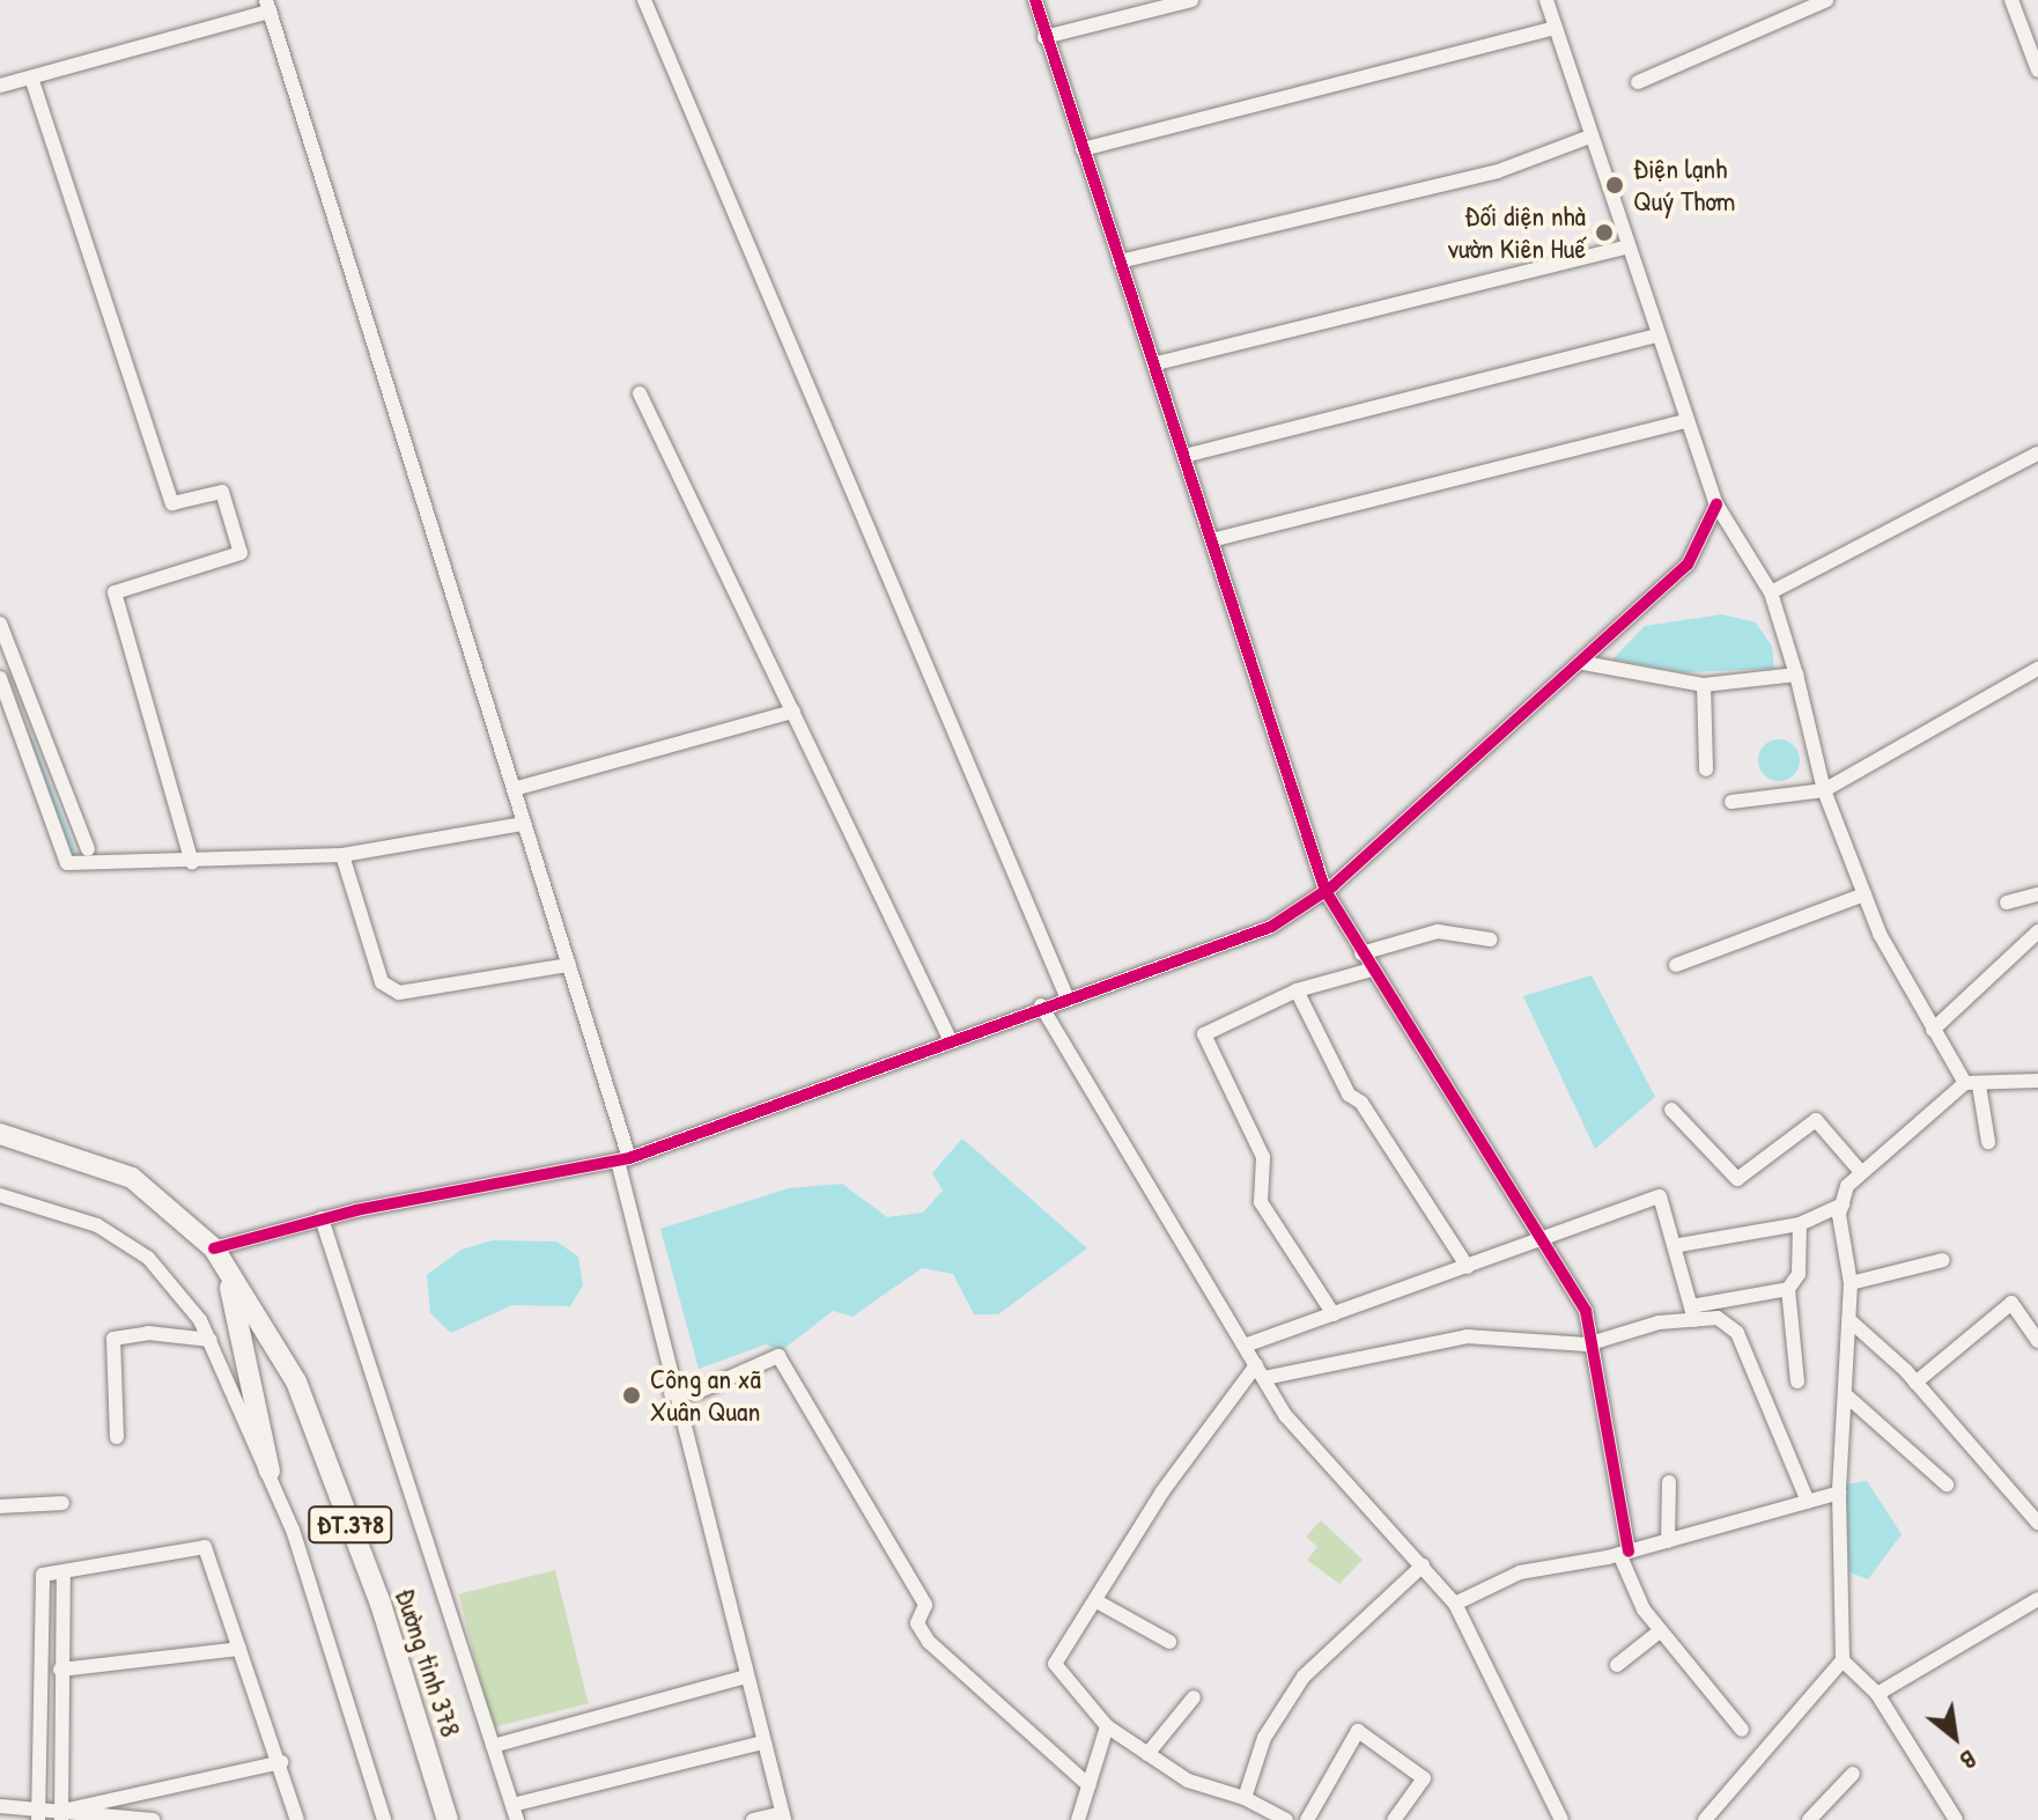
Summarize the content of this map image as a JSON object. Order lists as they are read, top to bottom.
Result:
{
  "streets": {
    "main road": ["ĐT.378", "Đường tỉnh 378"]
  },
  "places": ["Điện lạnh Quý Thơm", "Đối diện nhà vườn Kiên Huế", "Công an xã Xuân Quan"],
  "north": "bottom right"
}
